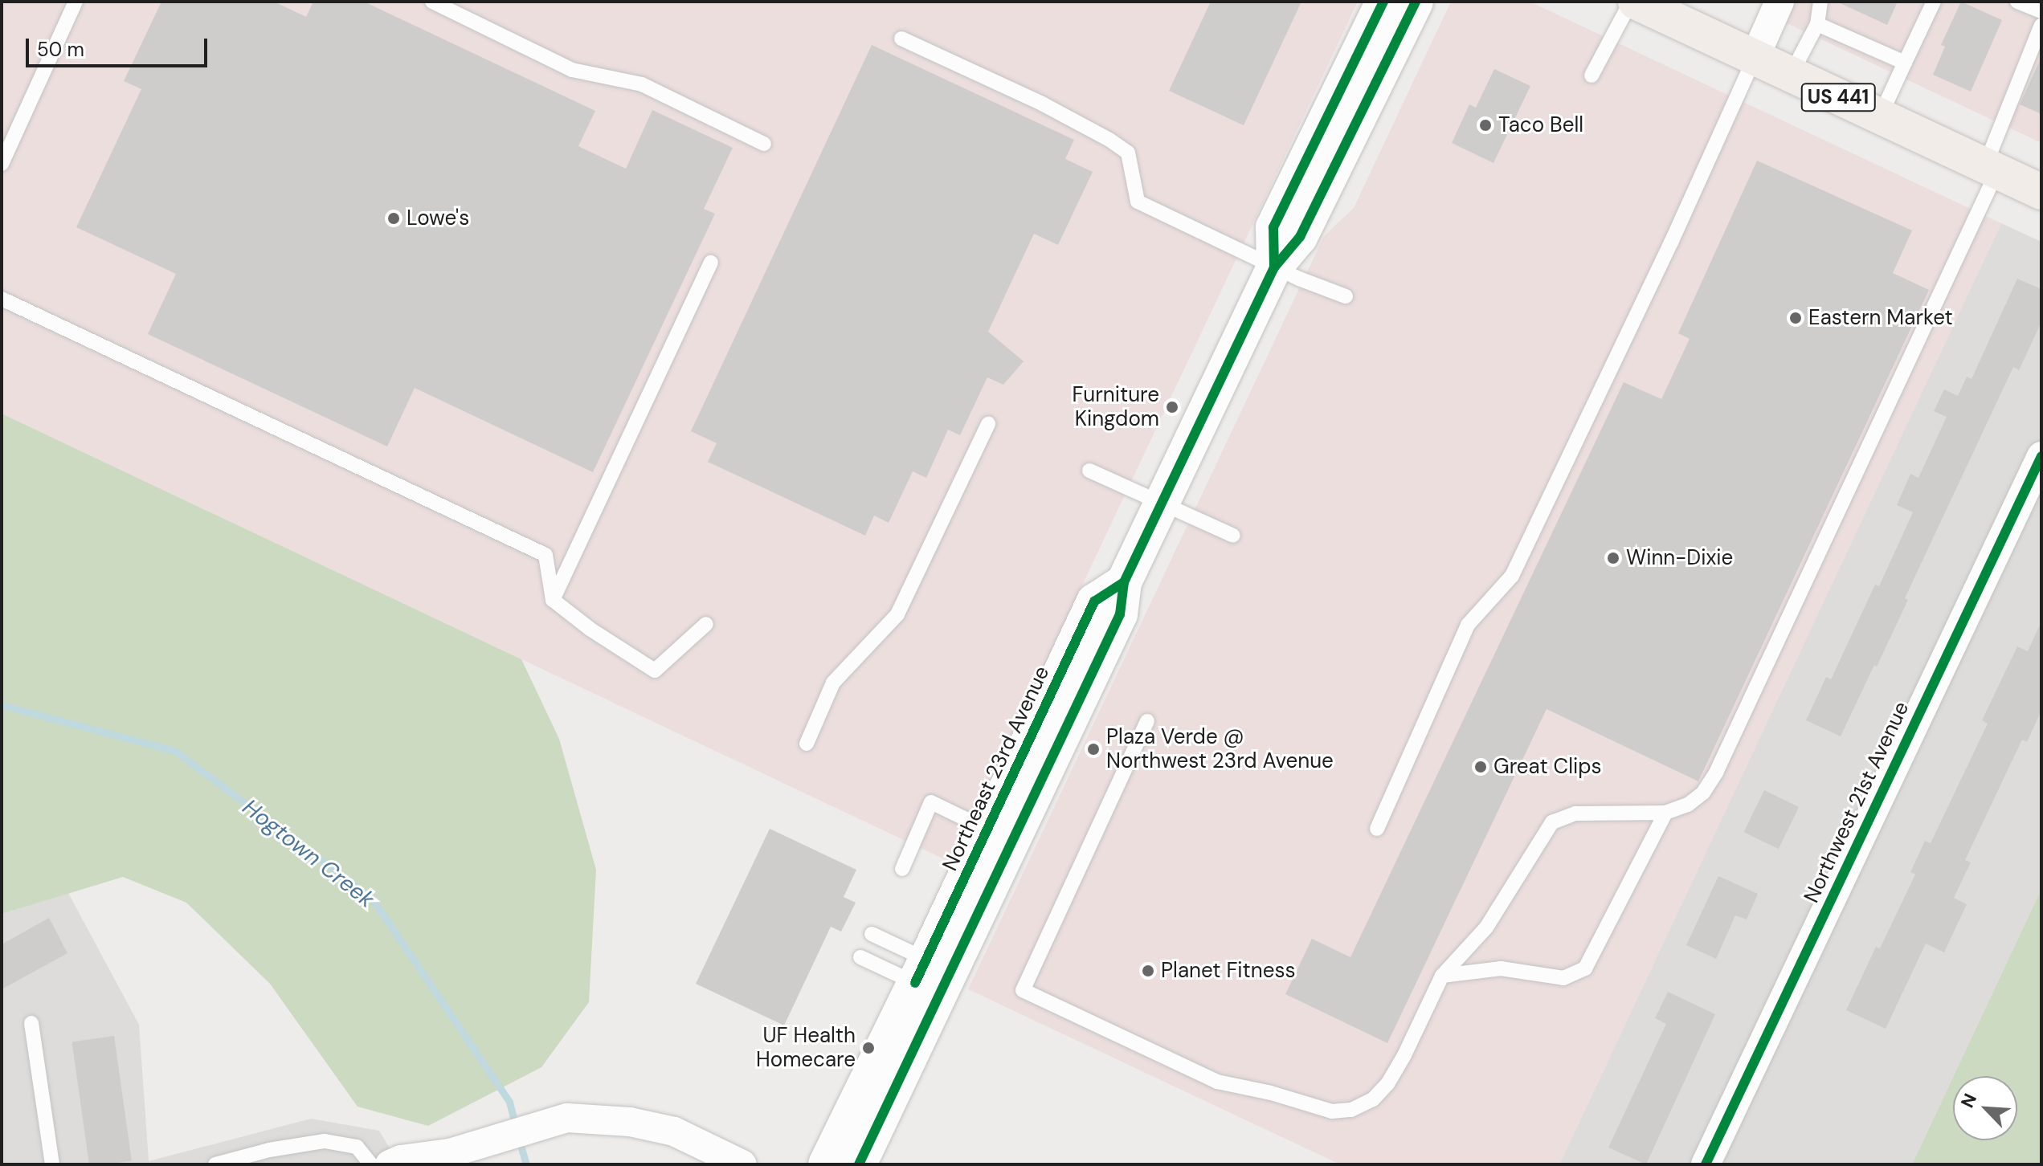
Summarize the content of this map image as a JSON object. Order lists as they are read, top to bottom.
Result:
{
  "streets": {
    "main road": ["US 441"],
    "street": ["Northeast 23rd Avenue", "Northwest 21st Avenue"]
  },
  "water": ["Hogtown Creek"],
  "places": [
    "Taco Bell",
    "Lowe's",
    "Eastern Market",
    "Furniture Kingdom",
    "Winn-Dixie",
    "Plaza Verde @ Northwest 23rd Avenue",
    "Great Clips",
    "Planet Fitness",
    "UF Health Homecare"
  ],
  "scale_bar": "50 m",
  "north": "top left"
}
